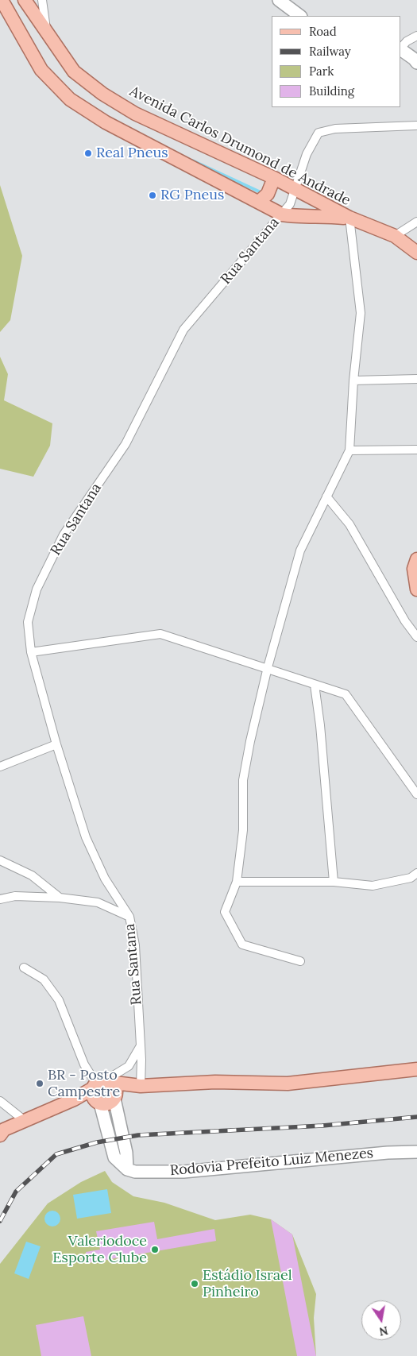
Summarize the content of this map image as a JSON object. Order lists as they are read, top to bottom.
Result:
{
  "streets": {
    "main road": ["Avenida Carlos Drumond de Andrade", "Rodovia Prefeito Luiz Menezes"],
    "street": ["Rua Santana"]
  },
  "crossings": [
    ["Avenida Carlos Drumond de Andrade", "Rua Santana"]
  ],
  "places": [
    "Real Pneus",
    "RG Pneus",
    "BR - Posto Campestre",
    "Valeriodoce Esporte Clube",
    "Estádio Israel Pinheiro"
  ],
  "legend": [
    "Road",
    "Railway",
    "Park",
    "Building"
  ],
  "north": "bottom"
}
